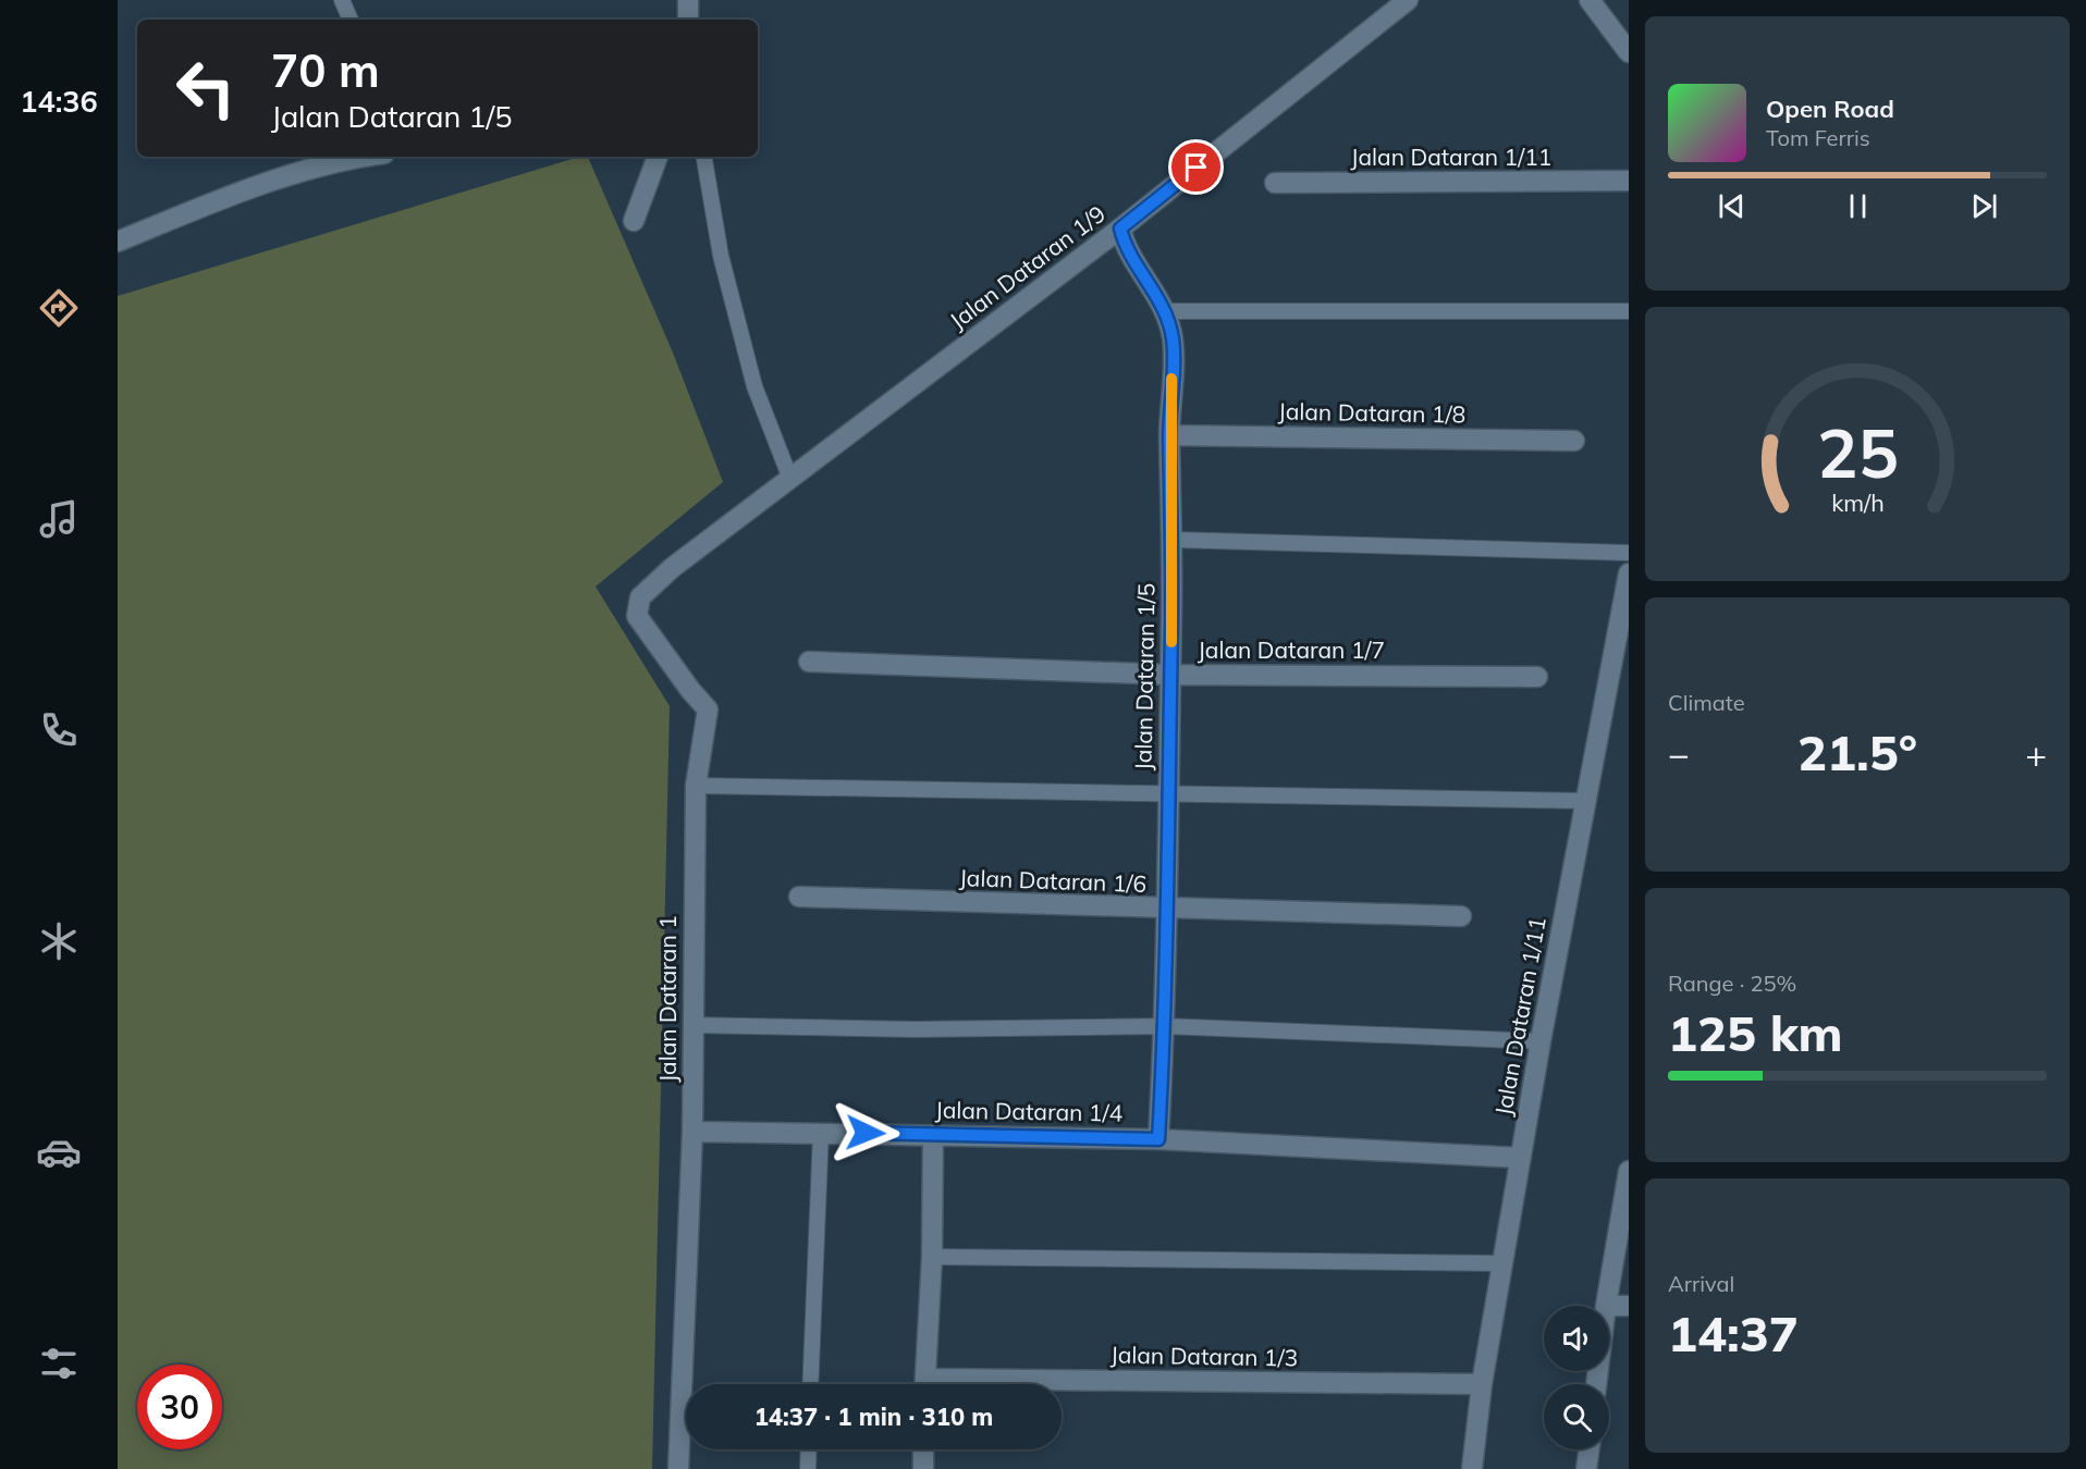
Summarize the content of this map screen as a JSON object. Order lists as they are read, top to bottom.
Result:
{
  "streets": {
    "street": [
      "Jalan Dataran 1/11",
      "Jalan Dataran 1/9",
      "Jalan Dataran 1/8",
      "Jalan Dataran 1/7",
      "Jalan Dataran 1/5",
      "Jalan Dataran 1/6",
      "Jalan Dataran 1",
      "Jalan Dataran 1/4",
      "Jalan Dataran 1/3"
    ]
  },
  "crossings": [
    ["Jalan Dataran 1/11", "Jalan Dataran 1/4"],
    ["Jalan Dataran 1/11", "Jalan Dataran 1/3"],
    ["Jalan Dataran 1/9", "Jalan Dataran 1/5"],
    ["Jalan Dataran 1/9", "Jalan Dataran 1"],
    ["Jalan Dataran 1/8", "Jalan Dataran 1/5"],
    ["Jalan Dataran 1/7", "Jalan Dataran 1/5"],
    ["Jalan Dataran 1/5", "Jalan Dataran 1/6"],
    ["Jalan Dataran 1/5", "Jalan Dataran 1/4"],
    ["Jalan Dataran 1", "Jalan Dataran 1/4"]
  ],
  "page": {
    "tabs": "14:36",
    "turn": ["70 m", "Jalan Dataran 1/5"],
    "song": ["Open Road", "Tom Ferris"],
    "tile": [
      "Climate",
      ["Range · 25%", "125 km"],
      ["Arrival", "14:37"]
    ],
    "heat": ["−", "21.5°", "+"],
    "limit": "30",
    "trip": "14:37 · 1 min · 310 m",
    "gauge": ["25", "km/h"]
  }
}
